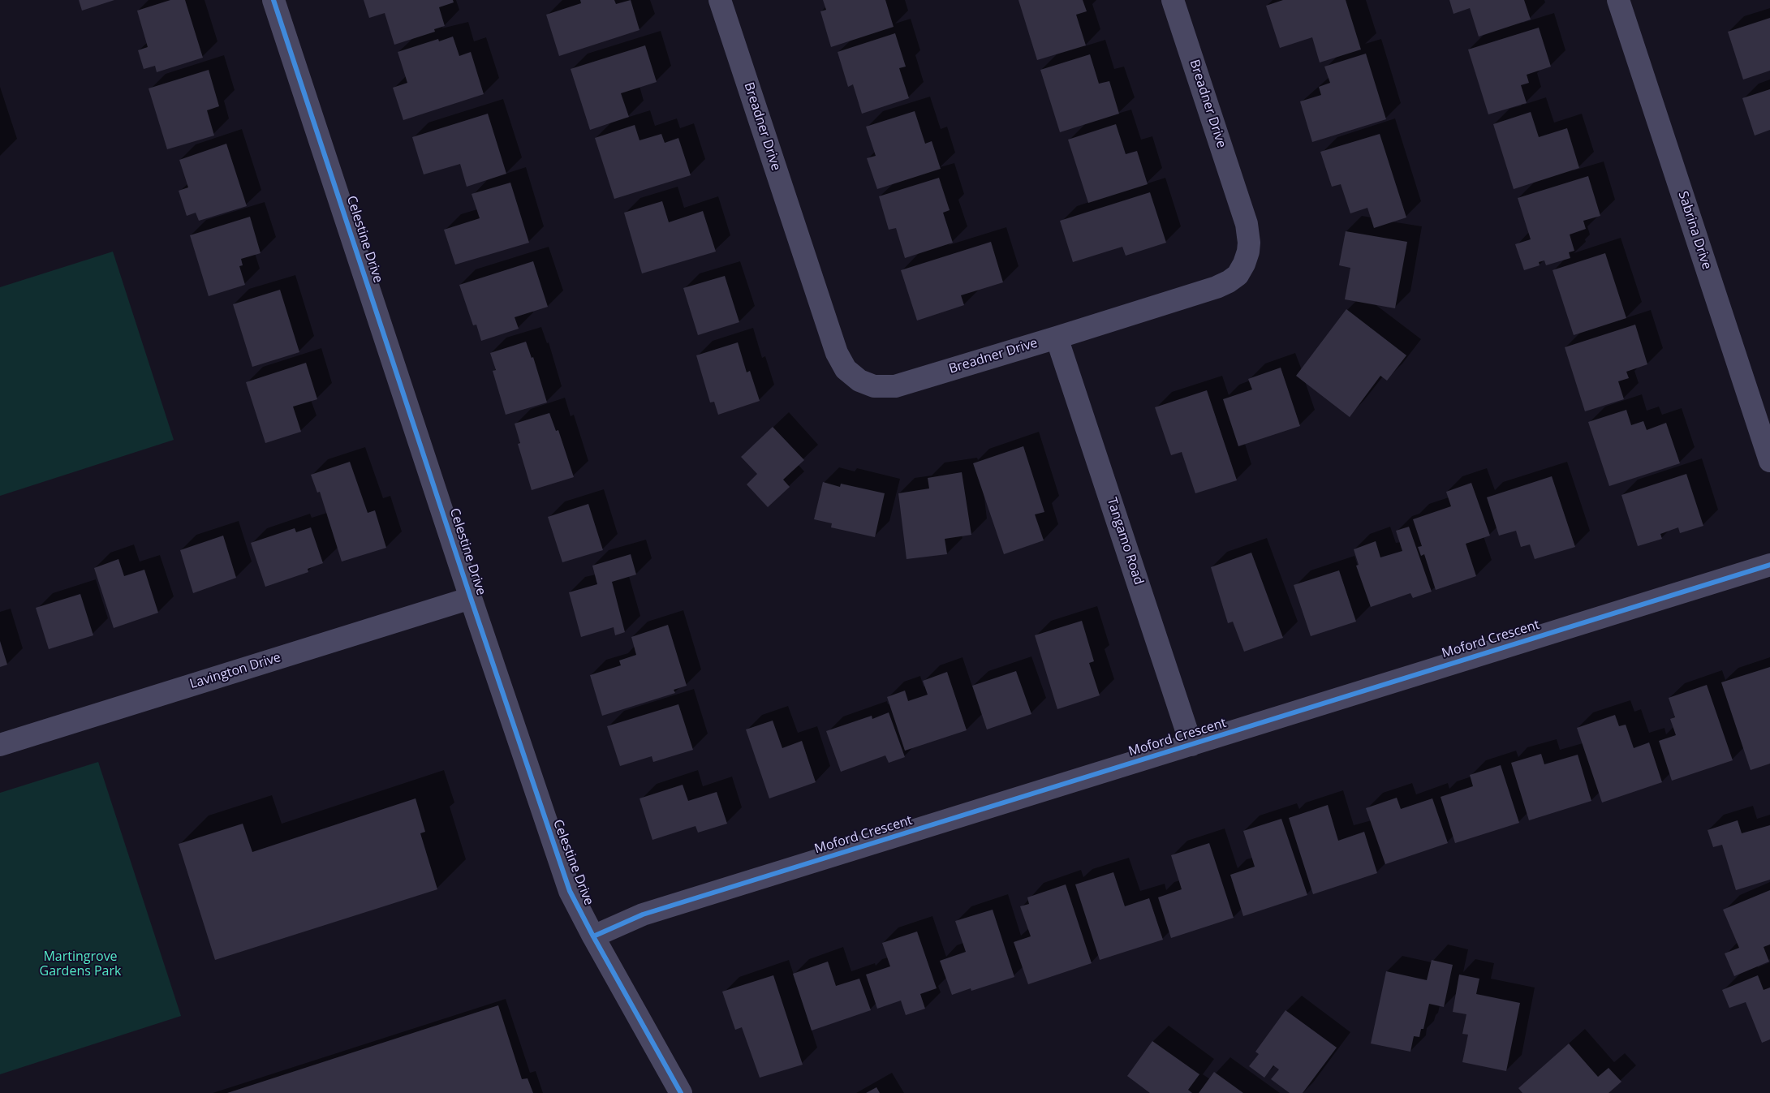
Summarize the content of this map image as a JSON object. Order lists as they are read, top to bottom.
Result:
{
  "streets": {
    "street": [
      "Breadner Drive",
      "Sabrina Drive",
      "Celestine Drive",
      "Tangamo Road",
      "Moford Crescent",
      "Lavington Drive"
    ]
  },
  "crossings": [
    ["Breadner Drive", "Tangamo Road"],
    ["Celestine Drive", "Moford Crescent"],
    ["Celestine Drive", "Lavington Drive"],
    ["Tangamo Road", "Moford Crescent"]
  ],
  "parks": ["Martingrove Gardens Park"]
}
